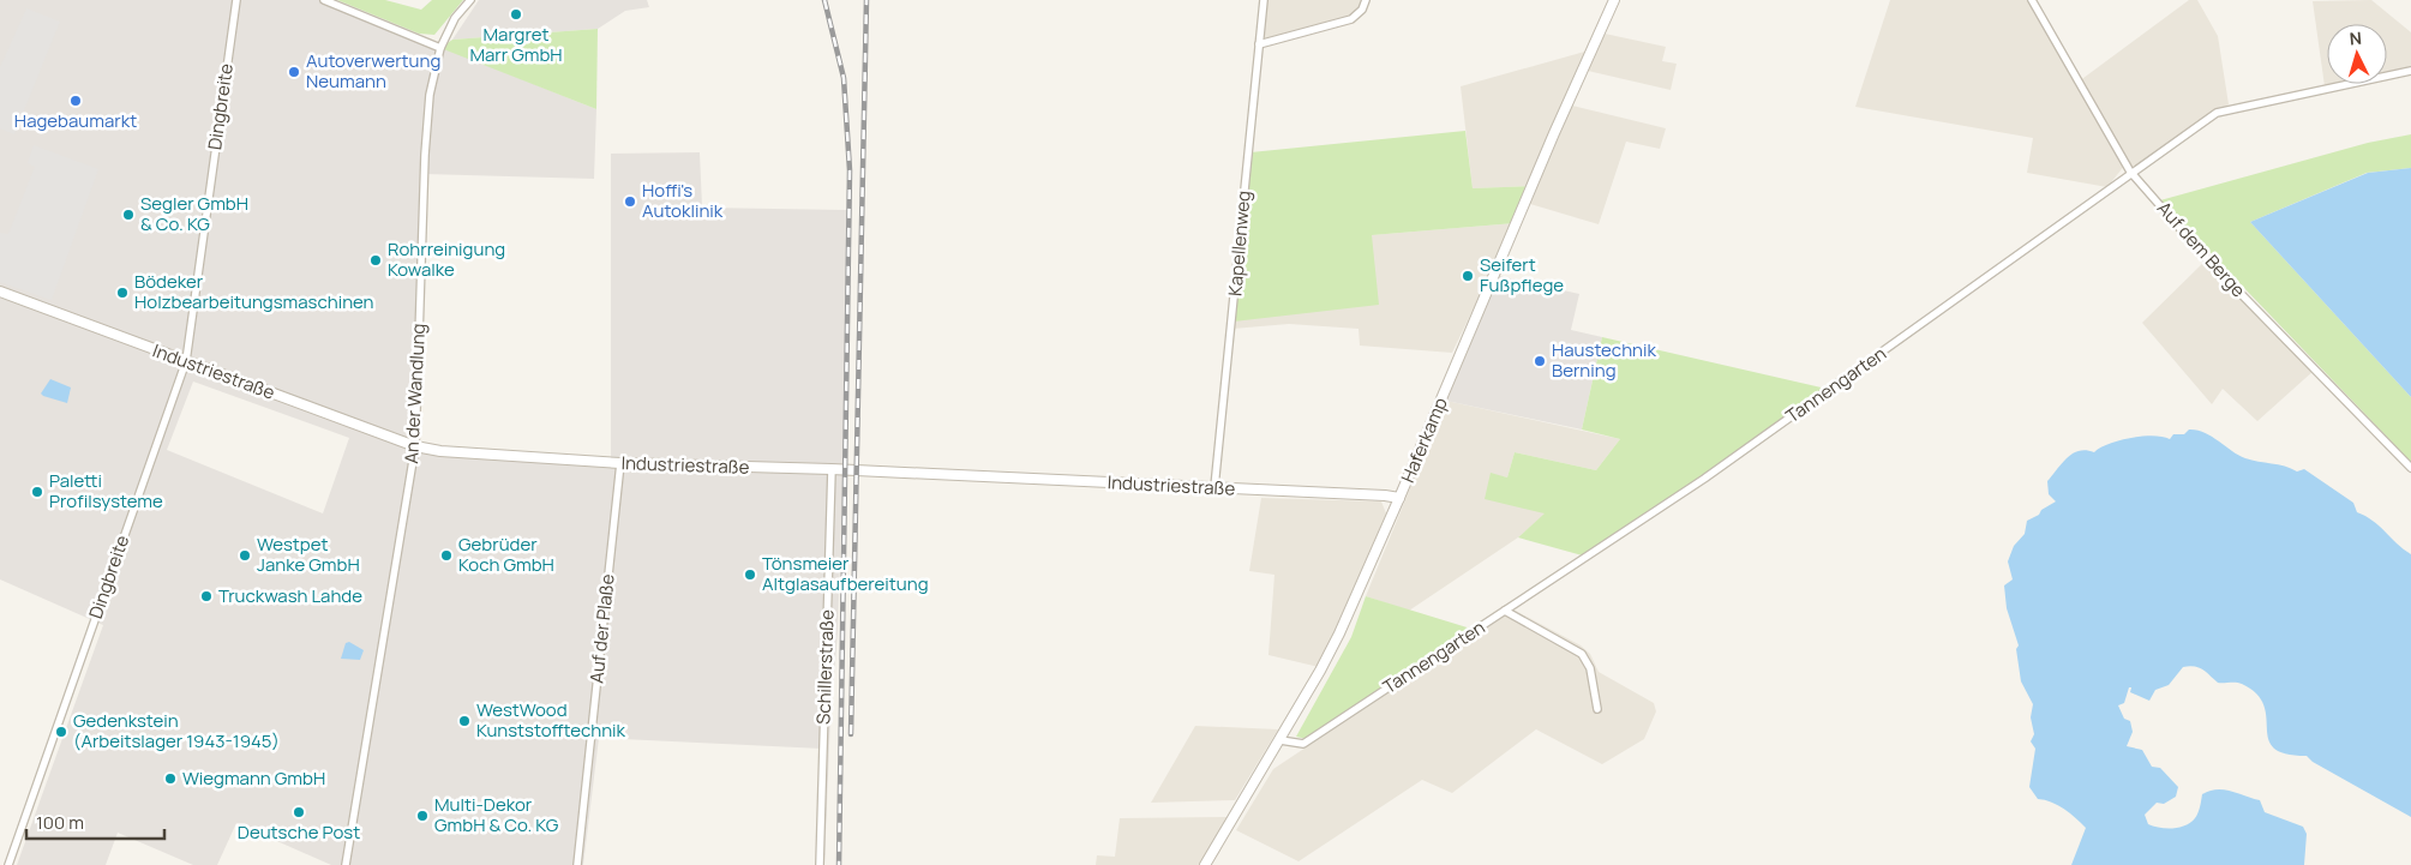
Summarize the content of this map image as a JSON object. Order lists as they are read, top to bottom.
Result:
{
  "streets": {
    "street": [
      "Dingbreite",
      "Kapellenweg",
      "Auf dem Berge",
      "Industriestraße",
      "Tannengarten",
      "An der Wandlung",
      "Haferkamp",
      "Auf der Plaße",
      "Schillerstraße"
    ]
  },
  "crossings": [
    ["Dingbreite", "Industriestraße"],
    ["Kapellenweg", "Industriestraße"],
    ["Auf dem Berge", "Tannengarten"],
    ["Industriestraße", "An der Wandlung"],
    ["Industriestraße", "Haferkamp"],
    ["Industriestraße", "Auf der Plaße"],
    ["Industriestraße", "Schillerstraße"],
    ["Tannengarten", "Haferkamp"]
  ],
  "places": [
    "Margret Marr GmbH",
    "Autoverwertung Neumann",
    "Hagebaumarkt",
    "Hoffi's Autoklinik",
    "Segler GmbH & Co. KG",
    "Rohrreinigung Kowalke",
    "Seifert Fußpflege",
    "Bödeker Holzbearbeitungsmaschinen",
    "Haustechnik Berning",
    "Paletti Profilsysteme",
    "Westpet Janke GmbH",
    "Gebrüder Koch GmbH",
    "Tönsmeier Altglasaufbereitung",
    "Truckwash Lahde",
    "WestWood Kunststofftechnik",
    "Gedenkstein (Arbeitslager 1943-1945)",
    "Wiegmann GmbH",
    "Deutsche Post",
    "Multi-Dekor GmbH & Co. KG"
  ],
  "scale_bar": "100 m",
  "north": "top"
}
